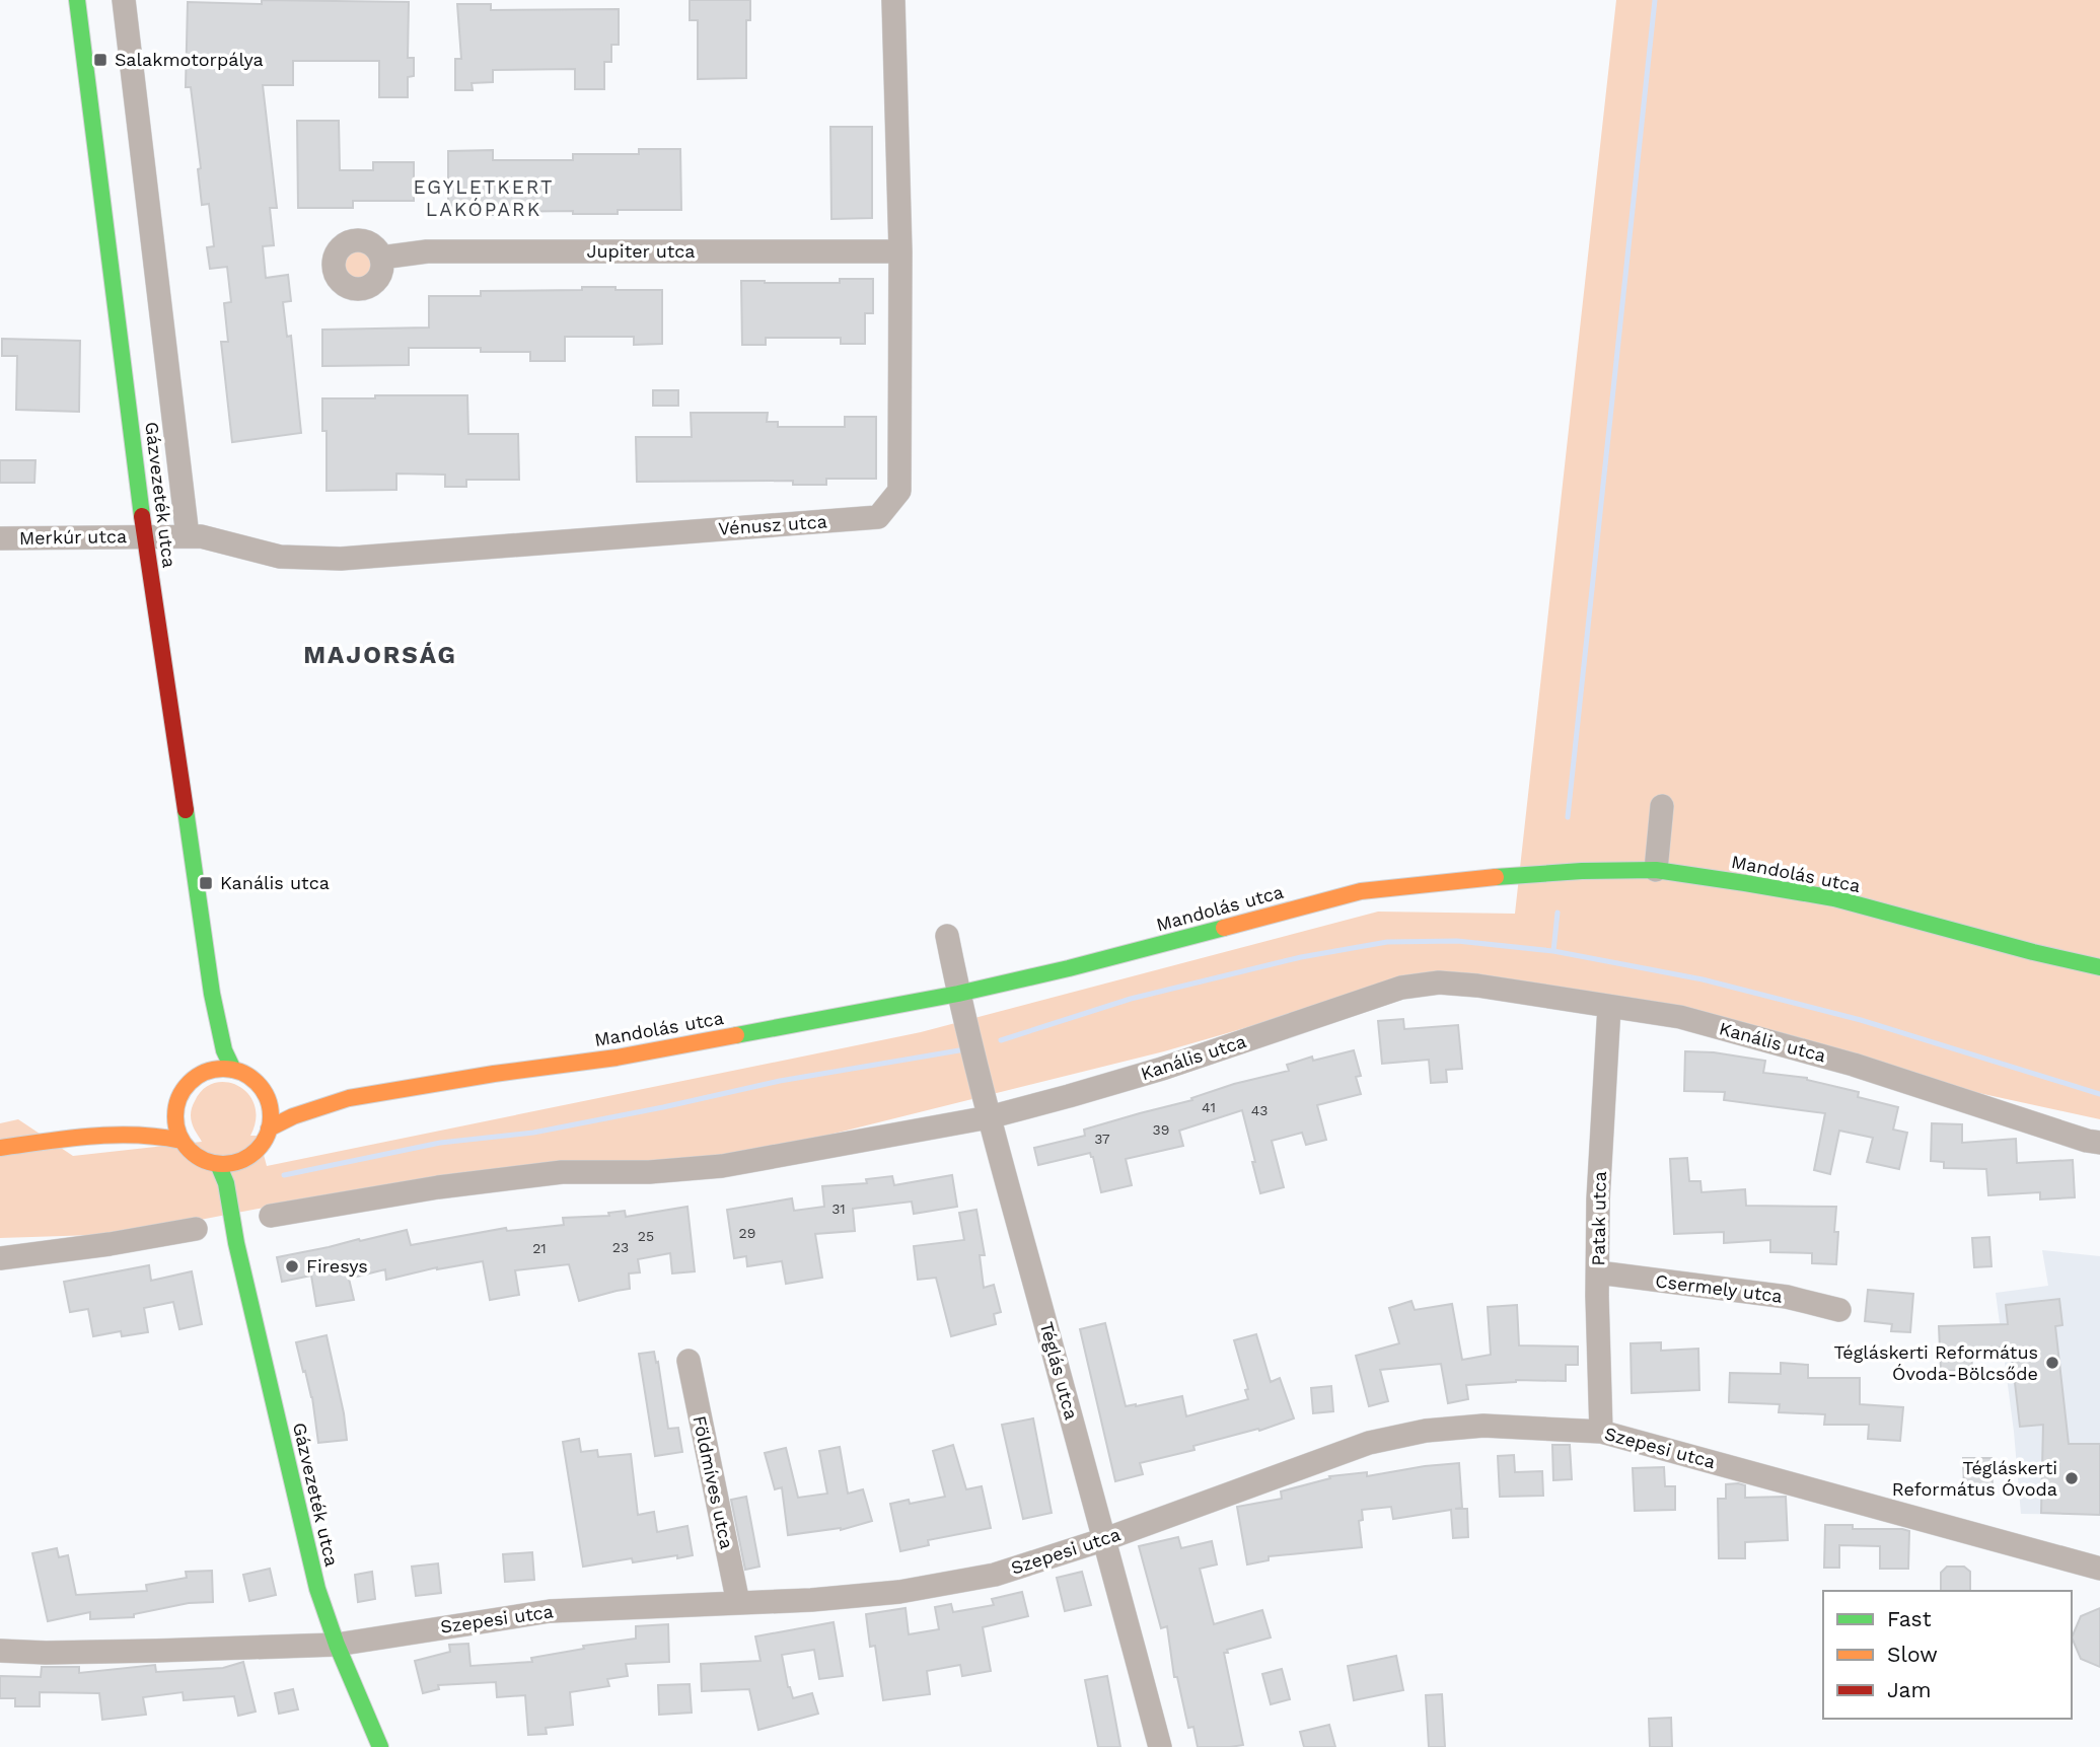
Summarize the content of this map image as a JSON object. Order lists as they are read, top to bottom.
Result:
{
  "streets": {
    "street": [
      "Jupiter utca",
      "Gázvezeték utca",
      "Vénusz utca",
      "Merkúr utca",
      "Mandolás utca",
      "Kanális utca",
      "Patak utca",
      "Csermely utca",
      "Téglás utca",
      "Szepesi utca",
      "Földmíves utca"
    ]
  },
  "crossings": [
    ["Jupiter utca", "Vénusz utca"],
    ["Gázvezeték utca", "Vénusz utca"],
    ["Gázvezeték utca", "Merkúr utca"],
    ["Gázvezeték utca", "Mandolás utca"],
    ["Gázvezeték utca", "Szepesi utca"],
    ["Vénusz utca", "Merkúr utca"],
    ["Mandolás utca", "Téglás utca"],
    ["Kanális utca", "Patak utca"],
    ["Kanális utca", "Téglás utca"],
    ["Patak utca", "Csermely utca"],
    ["Patak utca", "Szepesi utca"],
    ["Téglás utca", "Szepesi utca"],
    ["Szepesi utca", "Földmíves utca"]
  ],
  "districts": ["EGYLETKERT LAKÓPARK", "MAJORSÁG"],
  "places": {
    "transit": ["Salakmotorpálya", "Kanális utca"],
    "other": ["Firesys", "Tégláskerti Református Óvoda-Bölcsőde", "Tégláskerti Református Óvoda"]
  },
  "house_numbers": [
    "41",
    "43",
    "39",
    "37",
    "31",
    "29",
    "25",
    "23",
    "21"
  ],
  "legend": ["Fast", "Slow", "Jam"]
}
